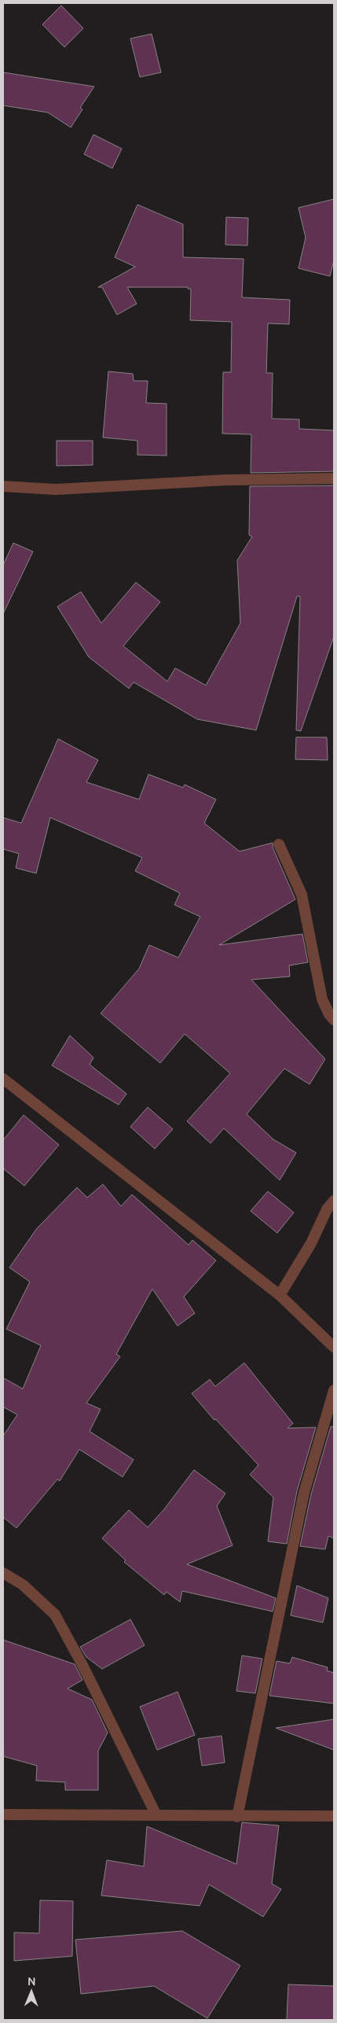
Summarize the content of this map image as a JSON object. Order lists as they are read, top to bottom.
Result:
{
  "north": "top"
}
